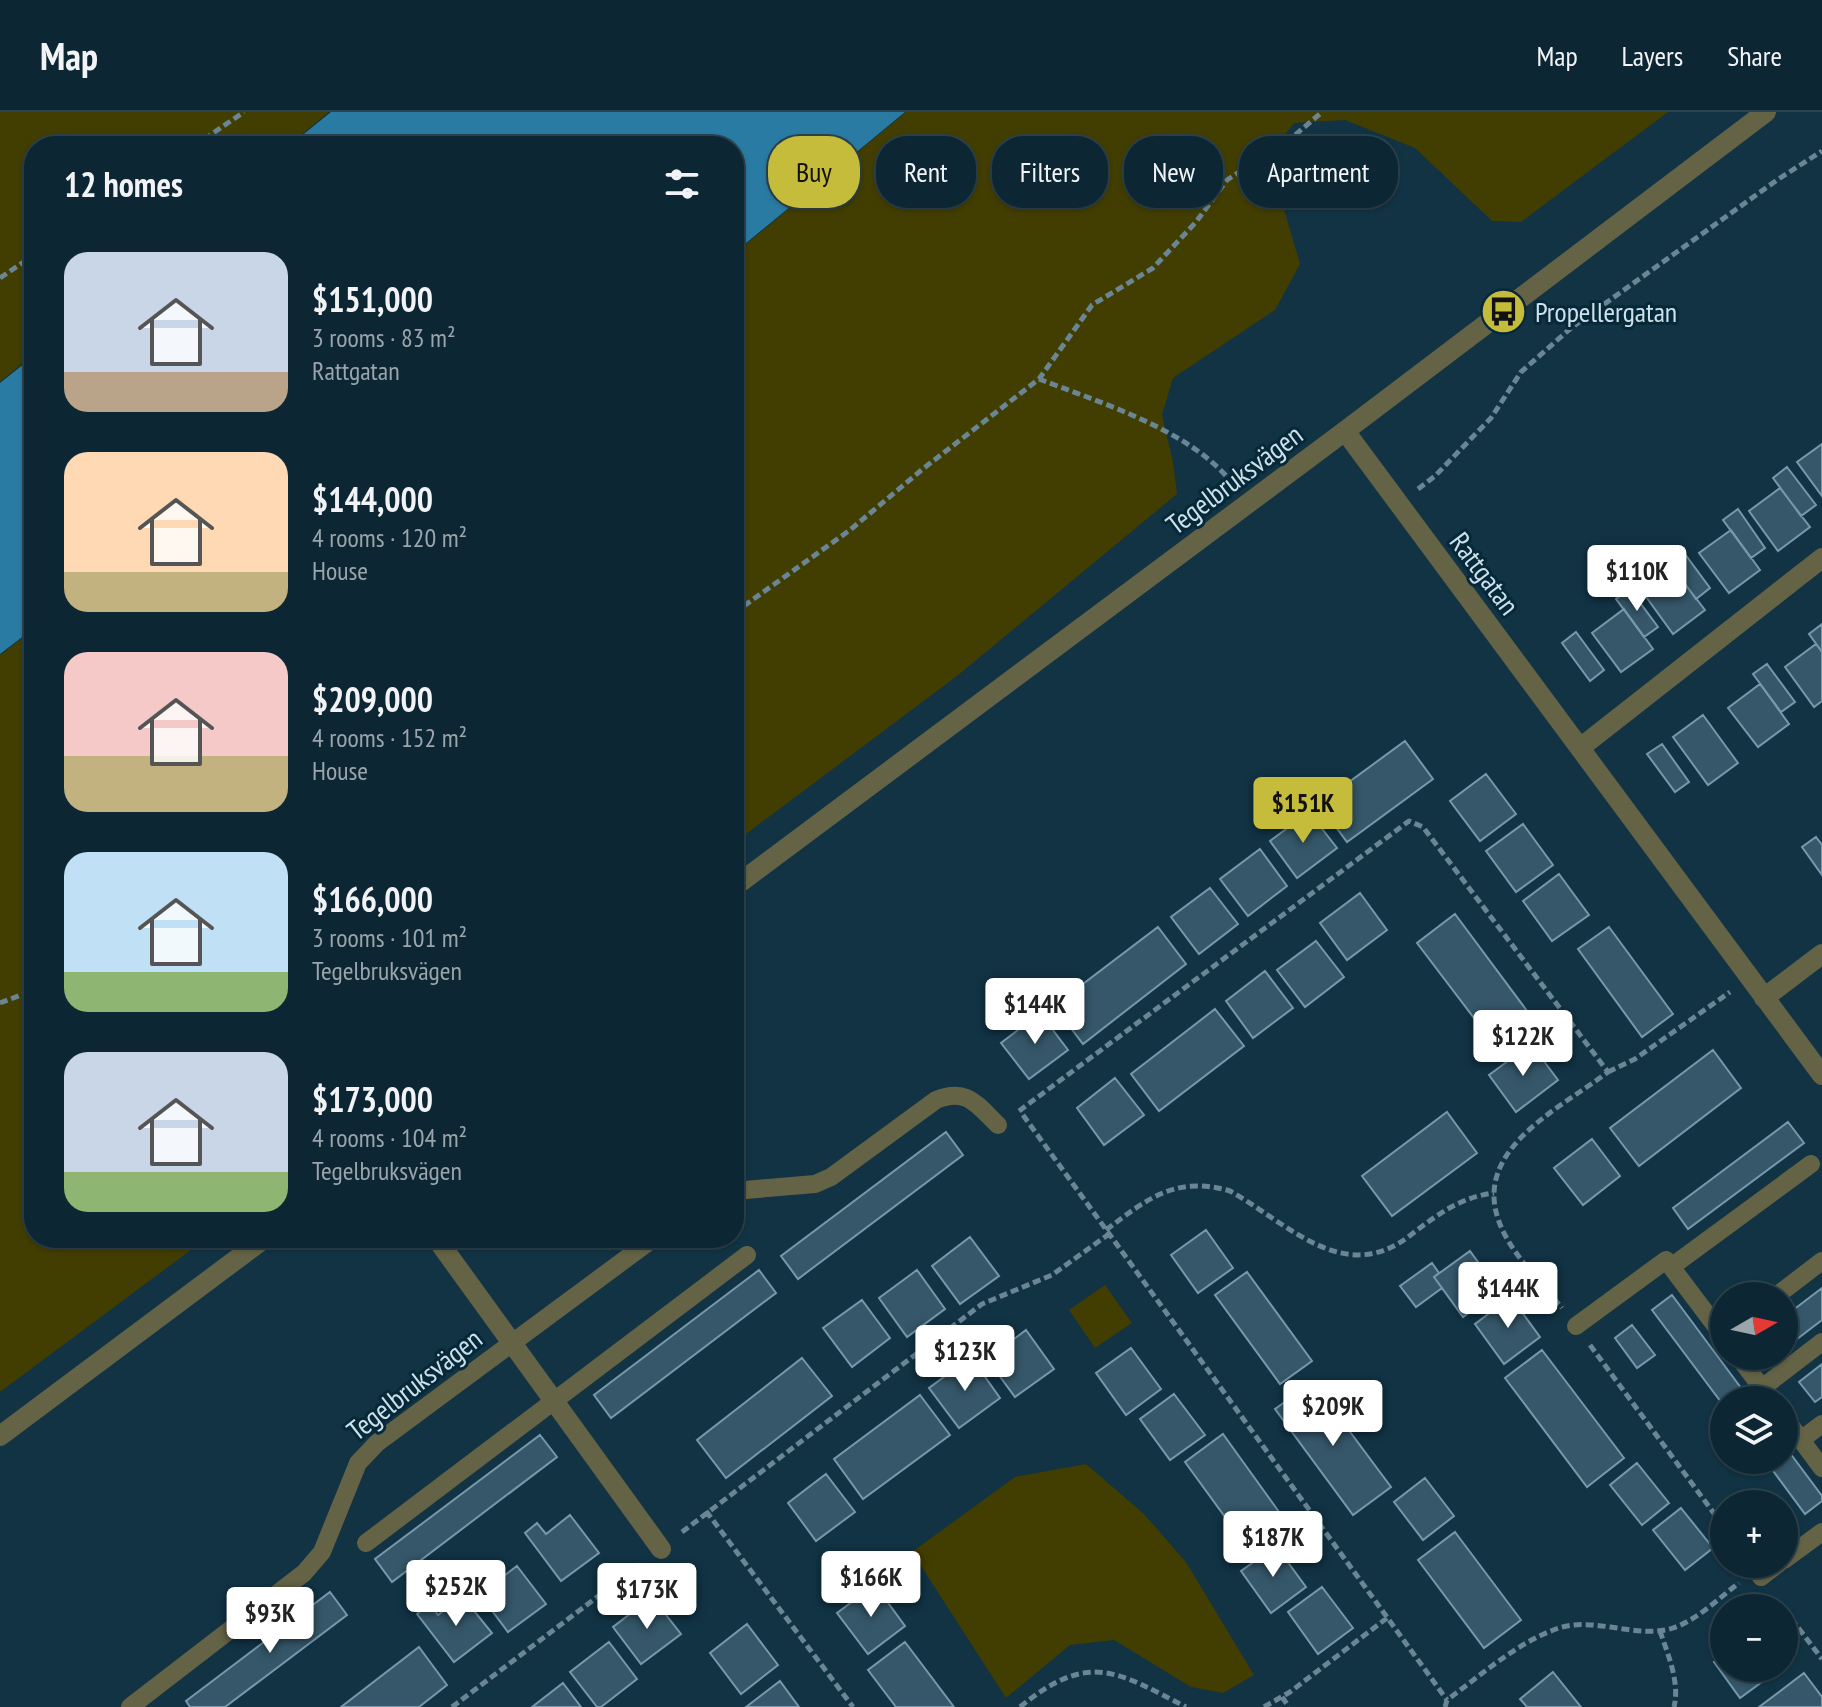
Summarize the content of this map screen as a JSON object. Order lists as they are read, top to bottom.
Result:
{
  "streets": {
    "street": ["Tegelbruksvägen", "Rattgatan"]
  },
  "crossings": [
    ["Tegelbruksvägen", "Rattgatan"]
  ],
  "places": {
    "bus stop": ["Propellergatan"]
  },
  "north": "right",
  "page": {
    "header": "Map",
    "nav": ["Map", "Layers", "Share"],
    "chip": [
      "Buy",
      "Rent",
      "Filters",
      "New",
      "Apartment"
    ],
    "heading": "12 homes",
    "list": [
      {
        "name": "$151,000",
        "note": "3 rooms · 83 m² · Rattgatan"
      },
      {
        "name": "$144,000",
        "note": "4 rooms · 120 m² · House"
      },
      {
        "name": "$209,000",
        "note": "4 rooms · 152 m² · House"
      },
      {
        "name": "$166,000",
        "note": "3 rooms · 101 m² · Tegelbruksvägen"
      },
      {
        "name": "$173,000",
        "note": "4 rooms · 104 m² · Tegelbruksvägen"
      }
    ],
    "price": [
      "$110K",
      "$151K",
      "$144K",
      "$122K",
      "$144K",
      "$123K",
      "$209K",
      "$187K",
      "$166K",
      "$252K",
      "$173K",
      "$93K"
    ],
    "map_buttons": ["+", "−"]
  }
}
